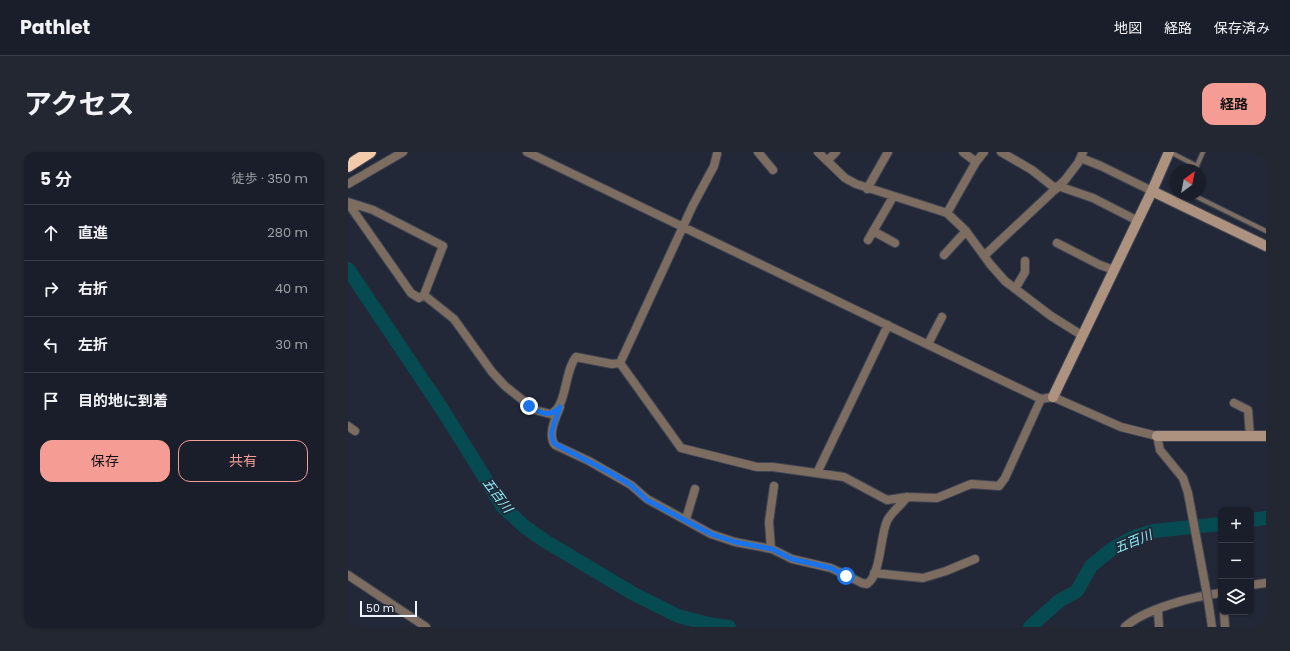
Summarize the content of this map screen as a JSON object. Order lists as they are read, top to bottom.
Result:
{
  "water": ["五百川"],
  "scale_bar": "50 m",
  "north": "top right",
  "page": {
    "header": "Pathlet",
    "nav": ["地図", "経路", "保存済み"],
    "title": "アクセス",
    "buttons": [
      "経路",
      ["保存", "共有"]
    ],
    "heading": ["5 分", "徒歩 · 350 m"],
    "list": [
      ["直進", "280 m"],
      ["右折", "40 m"],
      ["左折", "30 m"],
      "目的地に到着"
    ],
    "map_buttons": ["+", "−"],
    "scale": "50 m"
  }
}
